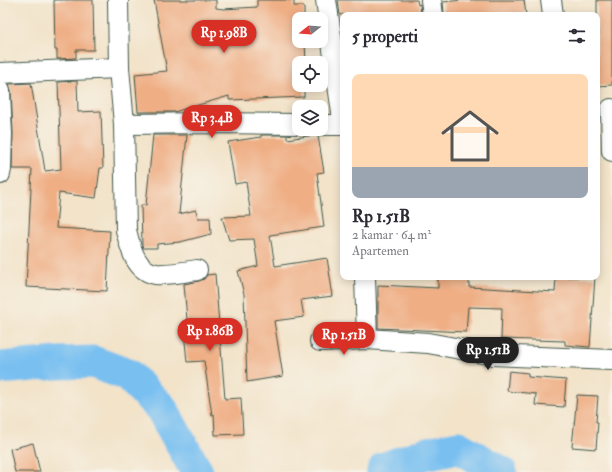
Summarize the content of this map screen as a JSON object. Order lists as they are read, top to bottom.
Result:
{
  "north": "left",
  "page": {
    "heading": "5 properti",
    "price": [
      "Rp 1.98B",
      "Rp 3.4B",
      "Rp 1.86B",
      "Rp 1.51B",
      "Rp 1.51B"
    ],
    "list": [
      {
        "name": "Rp 1.51B",
        "note": "2 kamar · 64 m² · Apartemen"
      }
    ]
  }
}
